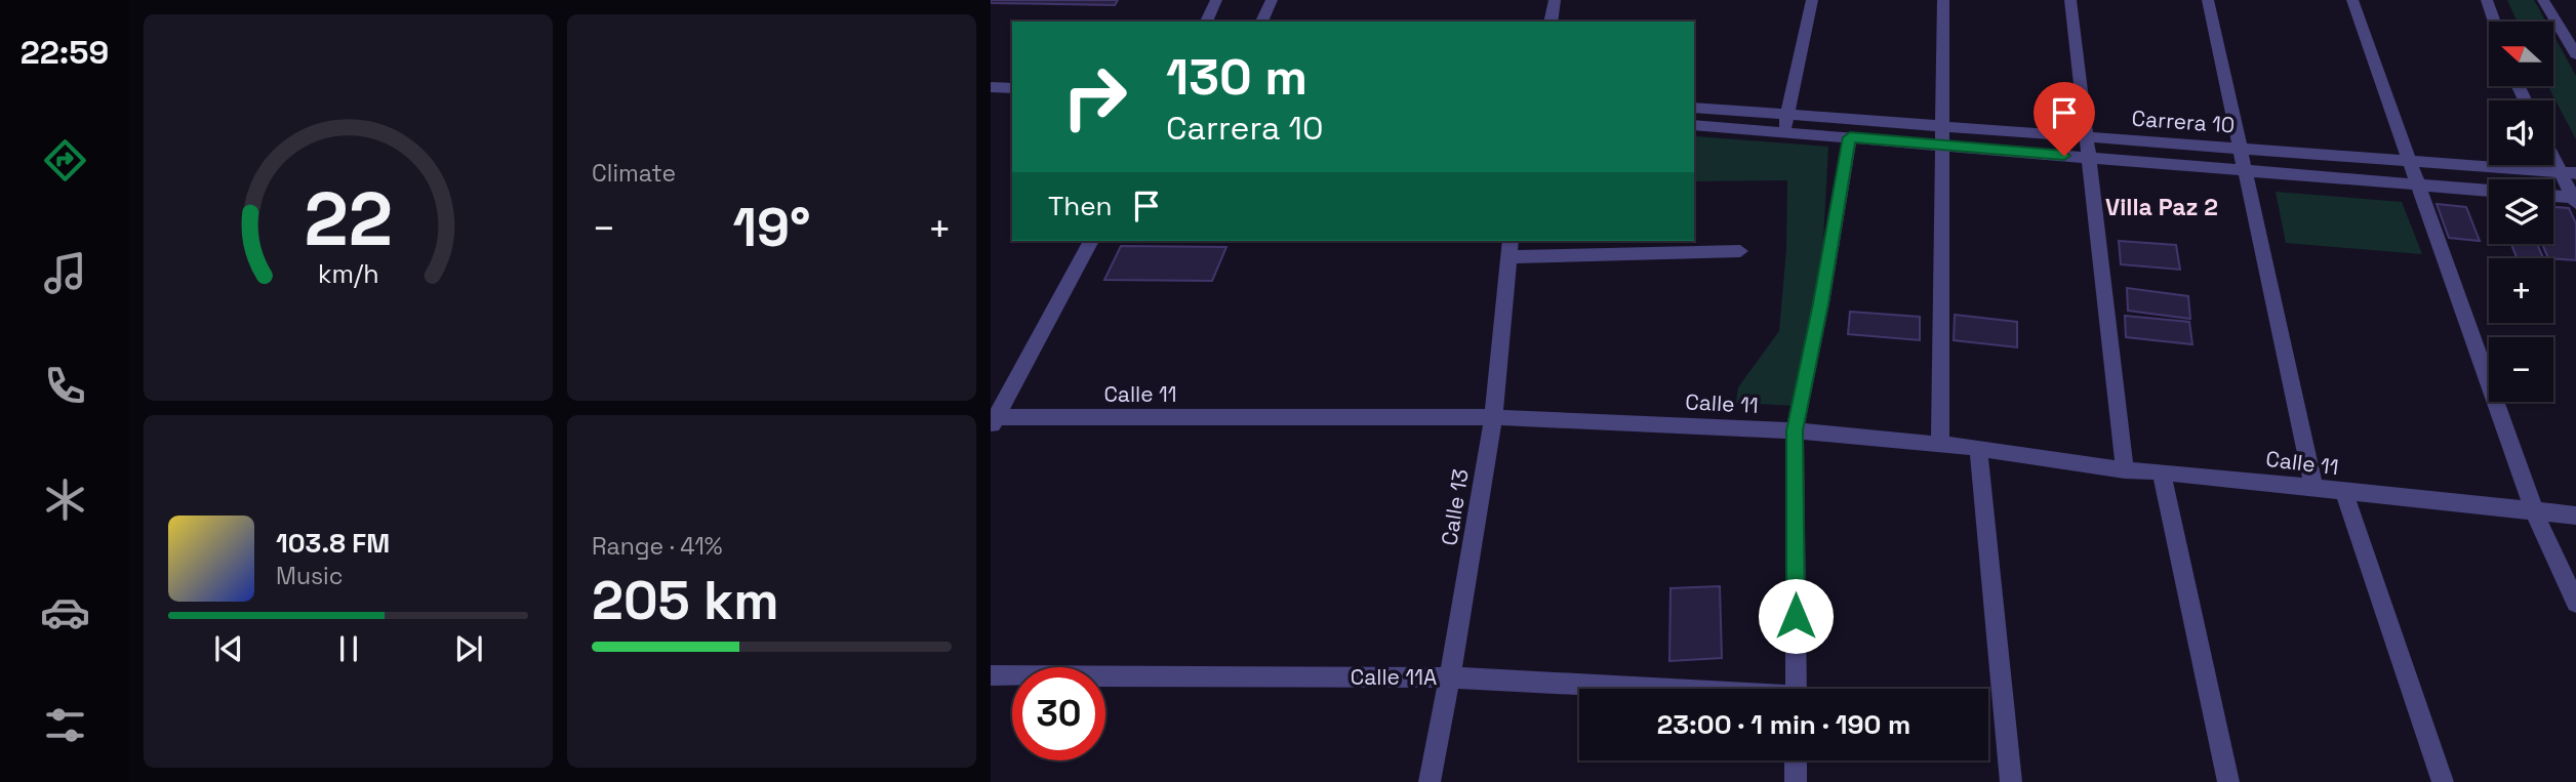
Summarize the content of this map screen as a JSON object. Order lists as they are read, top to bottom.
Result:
{
  "streets": {
    "street": [
      "Carrera 10",
      "Calle 11",
      "Calle 13",
      "Calle 11A"
    ]
  },
  "crossings": [
    ["Calle 11", "Calle 13"],
    ["Calle 13", "Calle 11A"]
  ],
  "districts": ["Villa Paz 2"],
  "north": "left",
  "page": {
    "tabs": "22:59",
    "tile": [
      "Climate",
      ["Range · 41%", "205 km"]
    ],
    "map_buttons": ["+", "−"],
    "turn": ["130 m", "Carrera 10"],
    "then": "Then",
    "heat": ["−", "19°", "+"],
    "song": ["103.8 FM", "Music"],
    "limit": "30",
    "trip": "23:00 · 1 min · 190 m",
    "gauge": ["22", "km/h"]
  }
}
